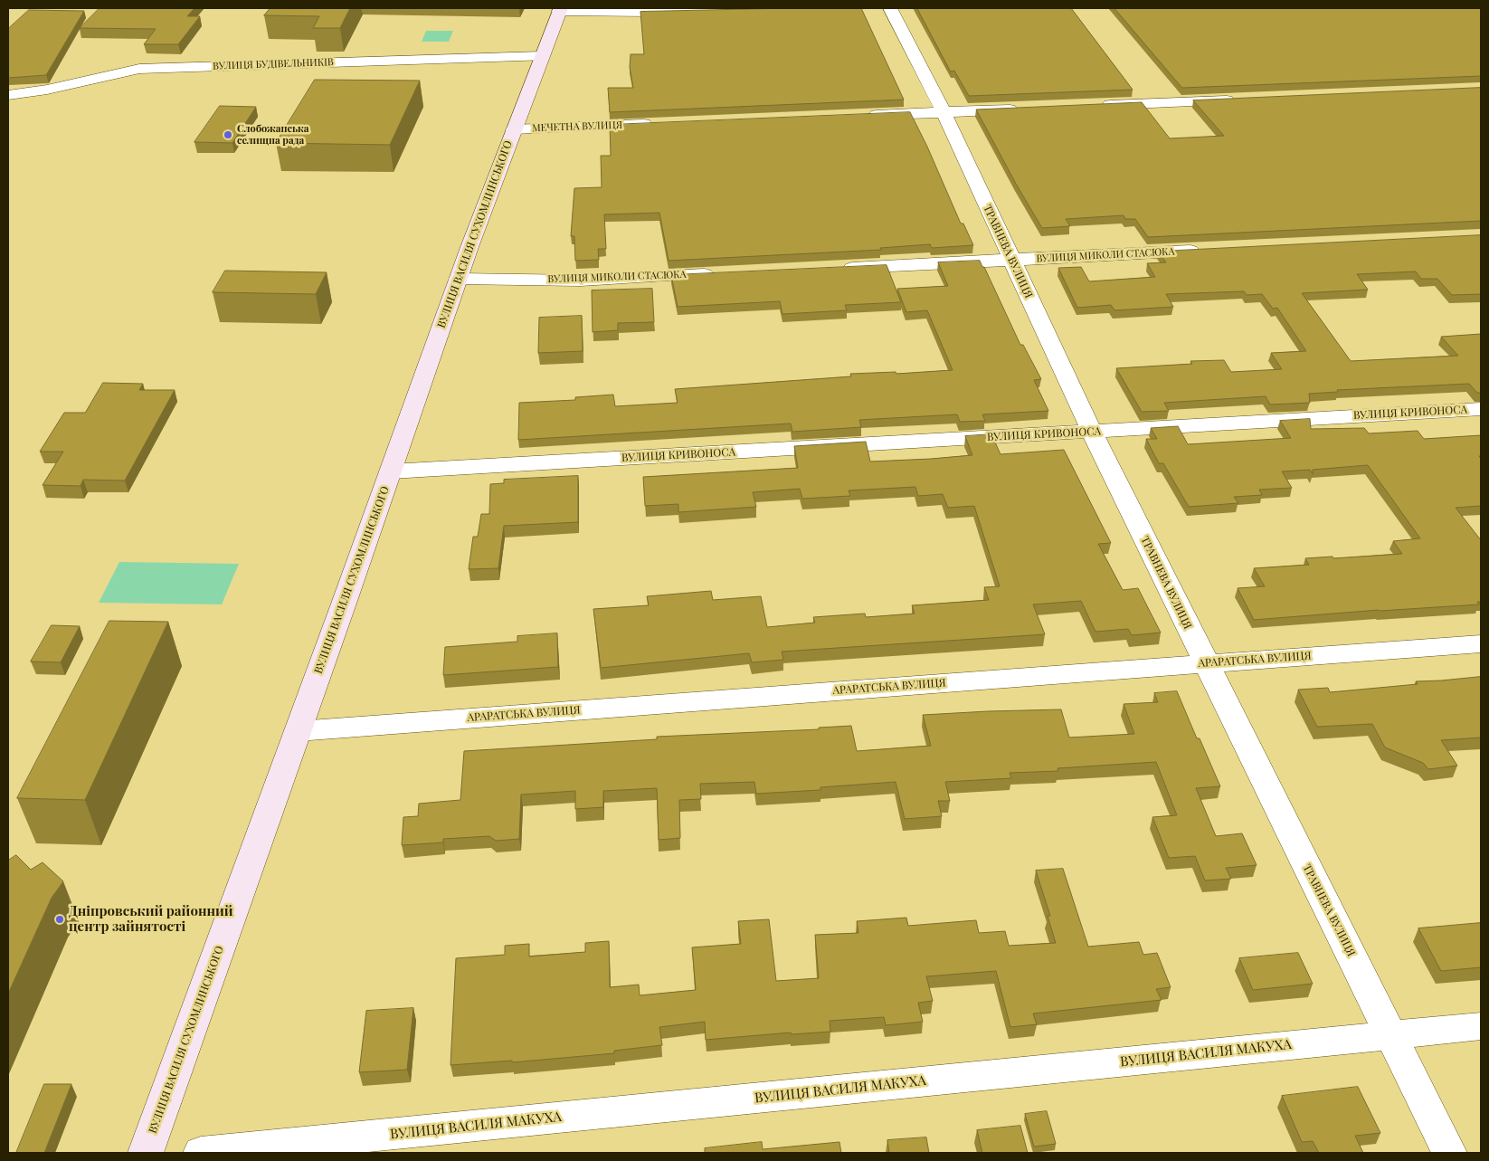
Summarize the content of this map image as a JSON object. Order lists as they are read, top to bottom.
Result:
{
  "streets": {
    "main road": ["ВУЛИЦЯ ВАСИЛЯ СУХОМЛИНСЬКОГО"],
    "street": [
      "ВУЛИЦЯ БУДІВЕЛЬНИКІВ",
      "МЕЧЕТНА ВУЛИЦЯ",
      "ТРАВНЕВА ВУЛИЦЯ",
      "ВУЛИЦЯ МИКОЛИ СТАСЮКА",
      "ВУЛИЦЯ КРИВОНОСА",
      "АРАРАТСЬКА ВУЛИЦЯ",
      "ВУЛИЦЯ ВАСИЛЯ МАКУХА"
    ]
  },
  "crossings": [
    ["ВУЛИЦЯ БУДІВЕЛЬНИКІВ", "ВУЛИЦЯ ВАСИЛЯ СУХОМЛИНСЬКОГО"],
    ["МЕЧЕТНА ВУЛИЦЯ", "ВУЛИЦЯ ВАСИЛЯ СУХОМЛИНСЬКОГО"],
    ["ВУЛИЦЯ ВАСИЛЯ СУХОМЛИНСЬКОГО", "ВУЛИЦЯ МИКОЛИ СТАСЮКА"],
    ["ВУЛИЦЯ ВАСИЛЯ СУХОМЛИНСЬКОГО", "ВУЛИЦЯ КРИВОНОСА"],
    ["ВУЛИЦЯ ВАСИЛЯ СУХОМЛИНСЬКОГО", "АРАРАТСЬКА ВУЛИЦЯ"],
    ["ТРАВНЕВА ВУЛИЦЯ", "ВУЛИЦЯ МИКОЛИ СТАСЮКА"],
    ["ТРАВНЕВА ВУЛИЦЯ", "ВУЛИЦЯ КРИВОНОСА"],
    ["ТРАВНЕВА ВУЛИЦЯ", "АРАРАТСЬКА ВУЛИЦЯ"],
    ["ТРАВНЕВА ВУЛИЦЯ", "ВУЛИЦЯ ВАСИЛЯ МАКУХА"]
  ],
  "places": ["Слобожанська селищна рада", "Дніпровський районний центр зайнятості"]
}
